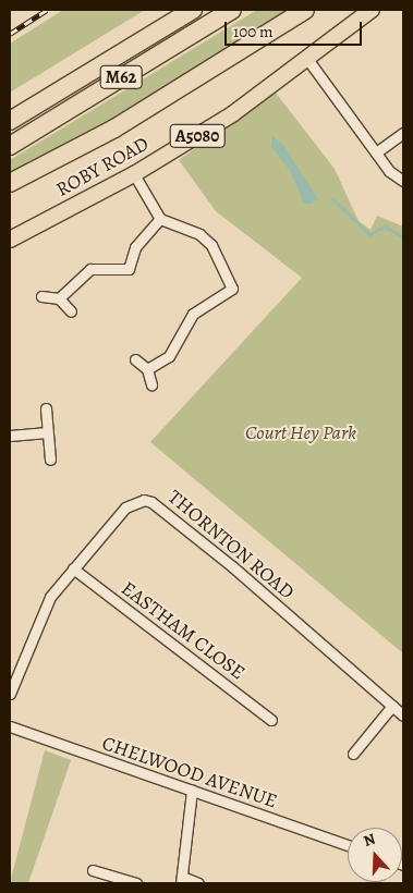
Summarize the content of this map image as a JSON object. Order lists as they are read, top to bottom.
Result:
{
  "streets": {
    "highway": ["M62"],
    "main road": ["A5080", "ROBY ROAD"],
    "street": ["THORNTON ROAD", "EASTHAM CLOSE", "CHELWOOD AVENUE"]
  },
  "crossings": [
    ["THORNTON ROAD", "EASTHAM CLOSE"]
  ],
  "parks": ["Court Hey Park"],
  "scale_bar": "100 m",
  "north": "top"
}
